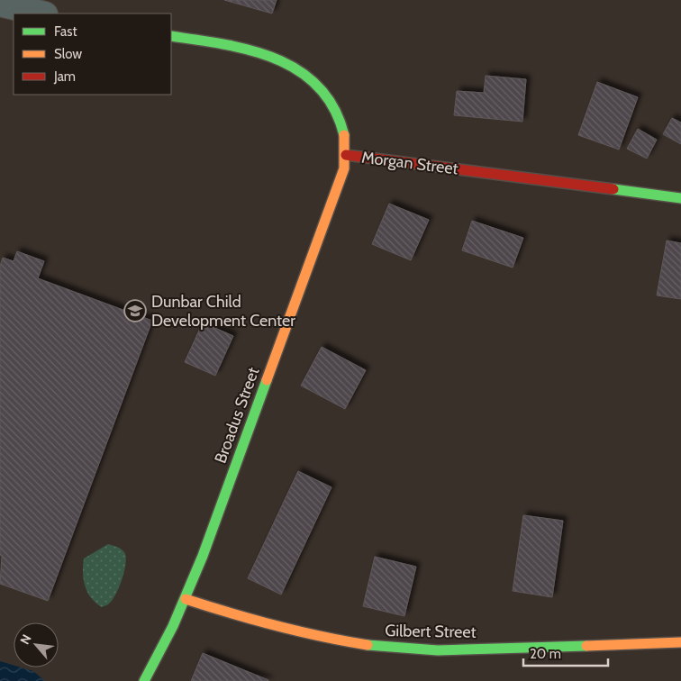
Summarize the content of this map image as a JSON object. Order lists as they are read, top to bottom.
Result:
{
  "streets": {
    "street": ["Morgan Street", "Broadus Street", "Gilbert Street"]
  },
  "crossings": [
    ["Morgan Street", "Broadus Street"],
    ["Broadus Street", "Gilbert Street"]
  ],
  "places": {
    "school or university": ["Dunbar Child Development Center"]
  },
  "legend": ["Fast", "Slow", "Jam"],
  "scale_bar": "20 m",
  "north": "top left"
}
